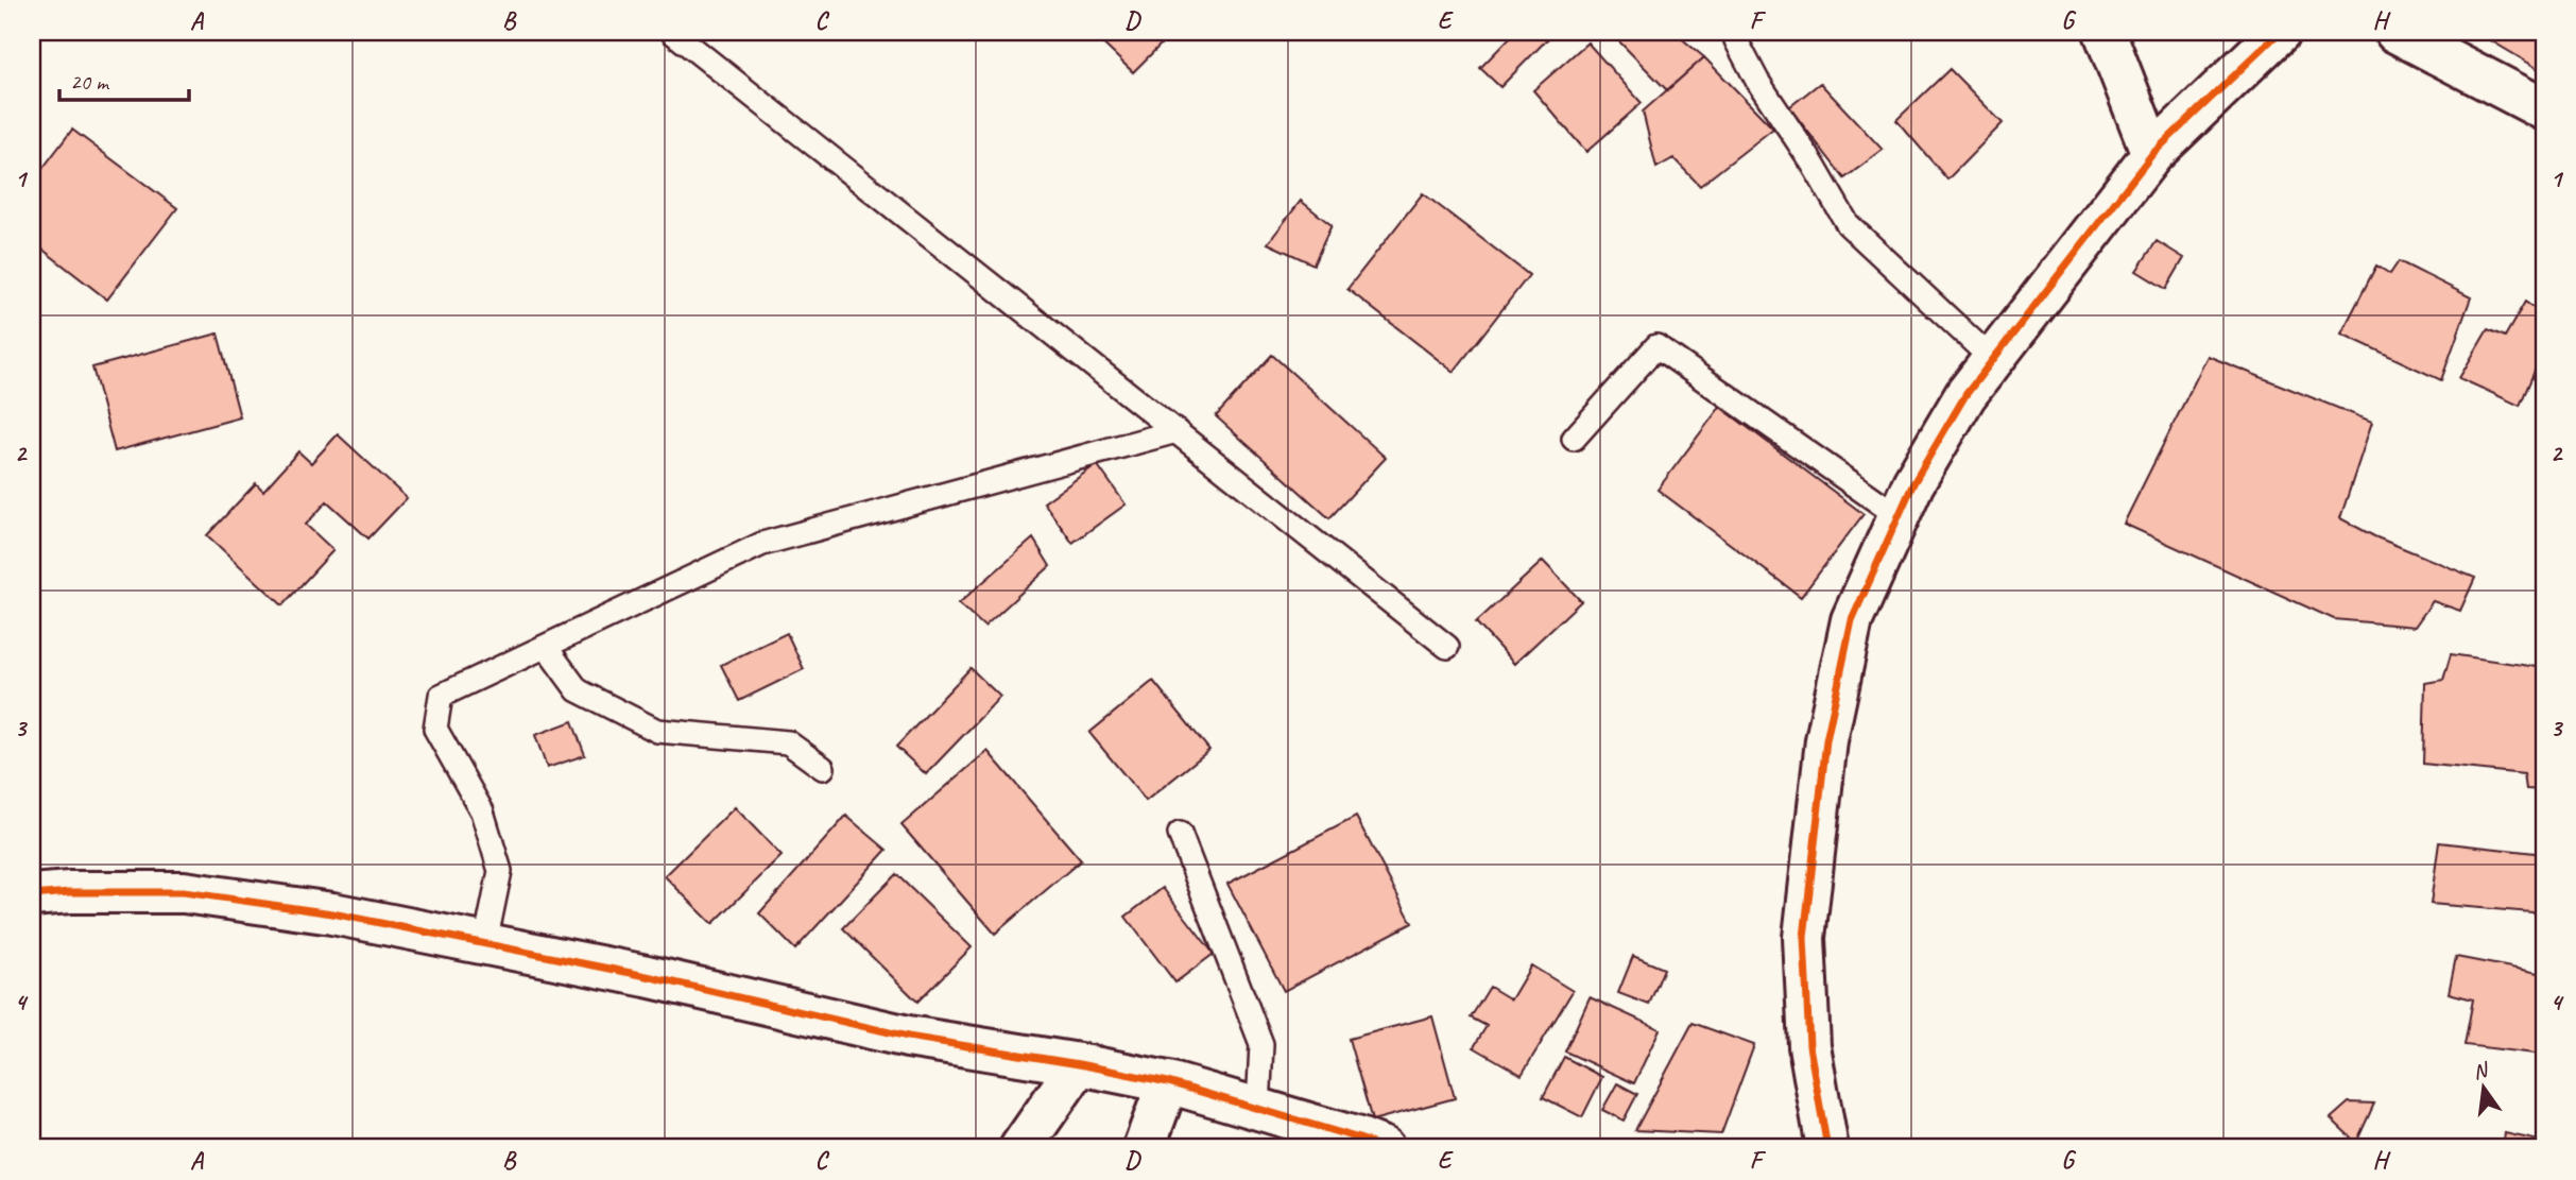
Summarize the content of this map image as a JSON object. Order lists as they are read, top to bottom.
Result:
{
  "scale_bar": "20 m",
  "north": "top",
  "grid": {
    "columns": [
      "A",
      "B",
      "C",
      "D",
      "E",
      "F",
      "G",
      "H"
    ],
    "rows": [
      "1",
      "2",
      "3",
      "4"
    ]
  }
}
